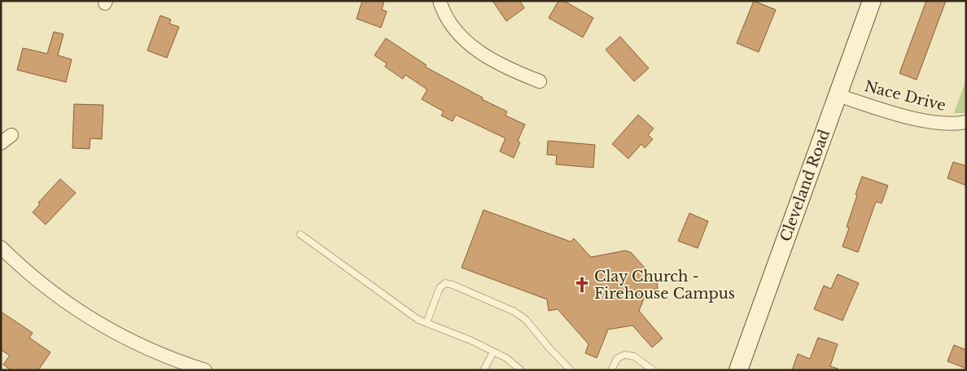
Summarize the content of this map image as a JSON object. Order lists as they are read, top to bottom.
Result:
{
  "streets": {
    "main road": ["Cleveland Road"],
    "street": ["Nace Drive"]
  },
  "crossings": [
    ["Nace Drive", "Cleveland Road"]
  ],
  "places": {
    "church": ["Clay Church - Firehouse Campus"]
  }
}
